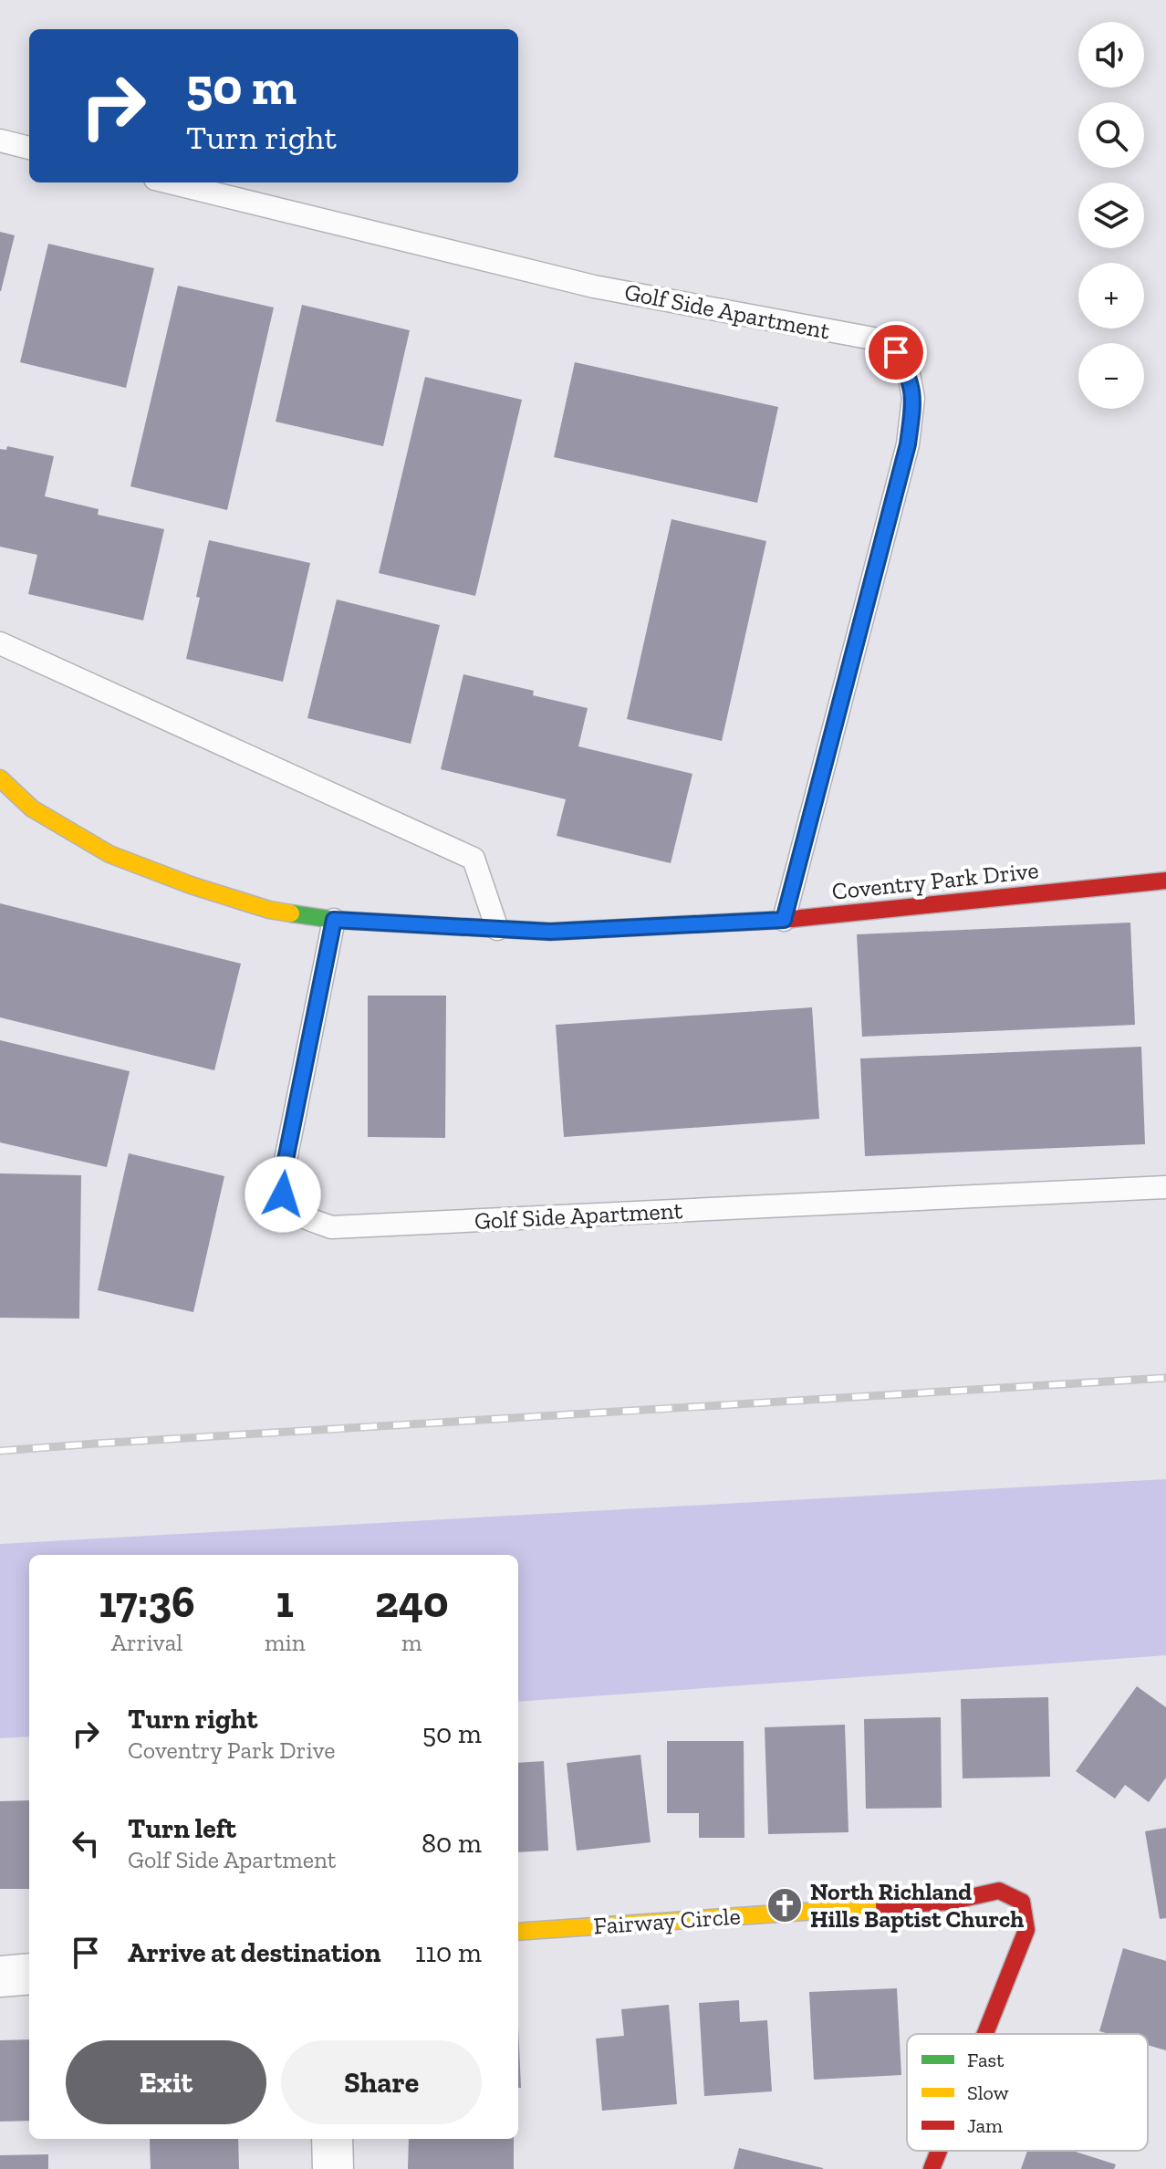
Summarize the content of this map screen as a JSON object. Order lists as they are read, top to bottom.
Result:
{
  "streets": {
    "street": ["Coventry Park Drive", "Fairway Circle"],
    "lane": ["Golf Side Apartment"]
  },
  "crossings": [
    ["Golf Side Apartment", "Coventry Park Drive"]
  ],
  "places": {
    "church": ["North Richland Hills Baptist Church"]
  },
  "legend": ["Fast", "Slow", "Jam"],
  "page": {
    "map_buttons": ["+", "−"],
    "turn": ["50 m", "Turn right"],
    "eta": [
      "17:36",
      "Arrival",
      "1",
      "min",
      "240",
      "m"
    ],
    "list": [
      {
        "name": "Turn right",
        "note": "Coventry Park Drive",
        "value": "50 m"
      },
      {
        "name": "Turn left",
        "note": "Golf Side Apartment",
        "value": "80 m"
      },
      {
        "name": "Arrive at destination",
        "value": "110 m"
      }
    ],
    "buttons": ["Exit", "Share"]
  }
}
